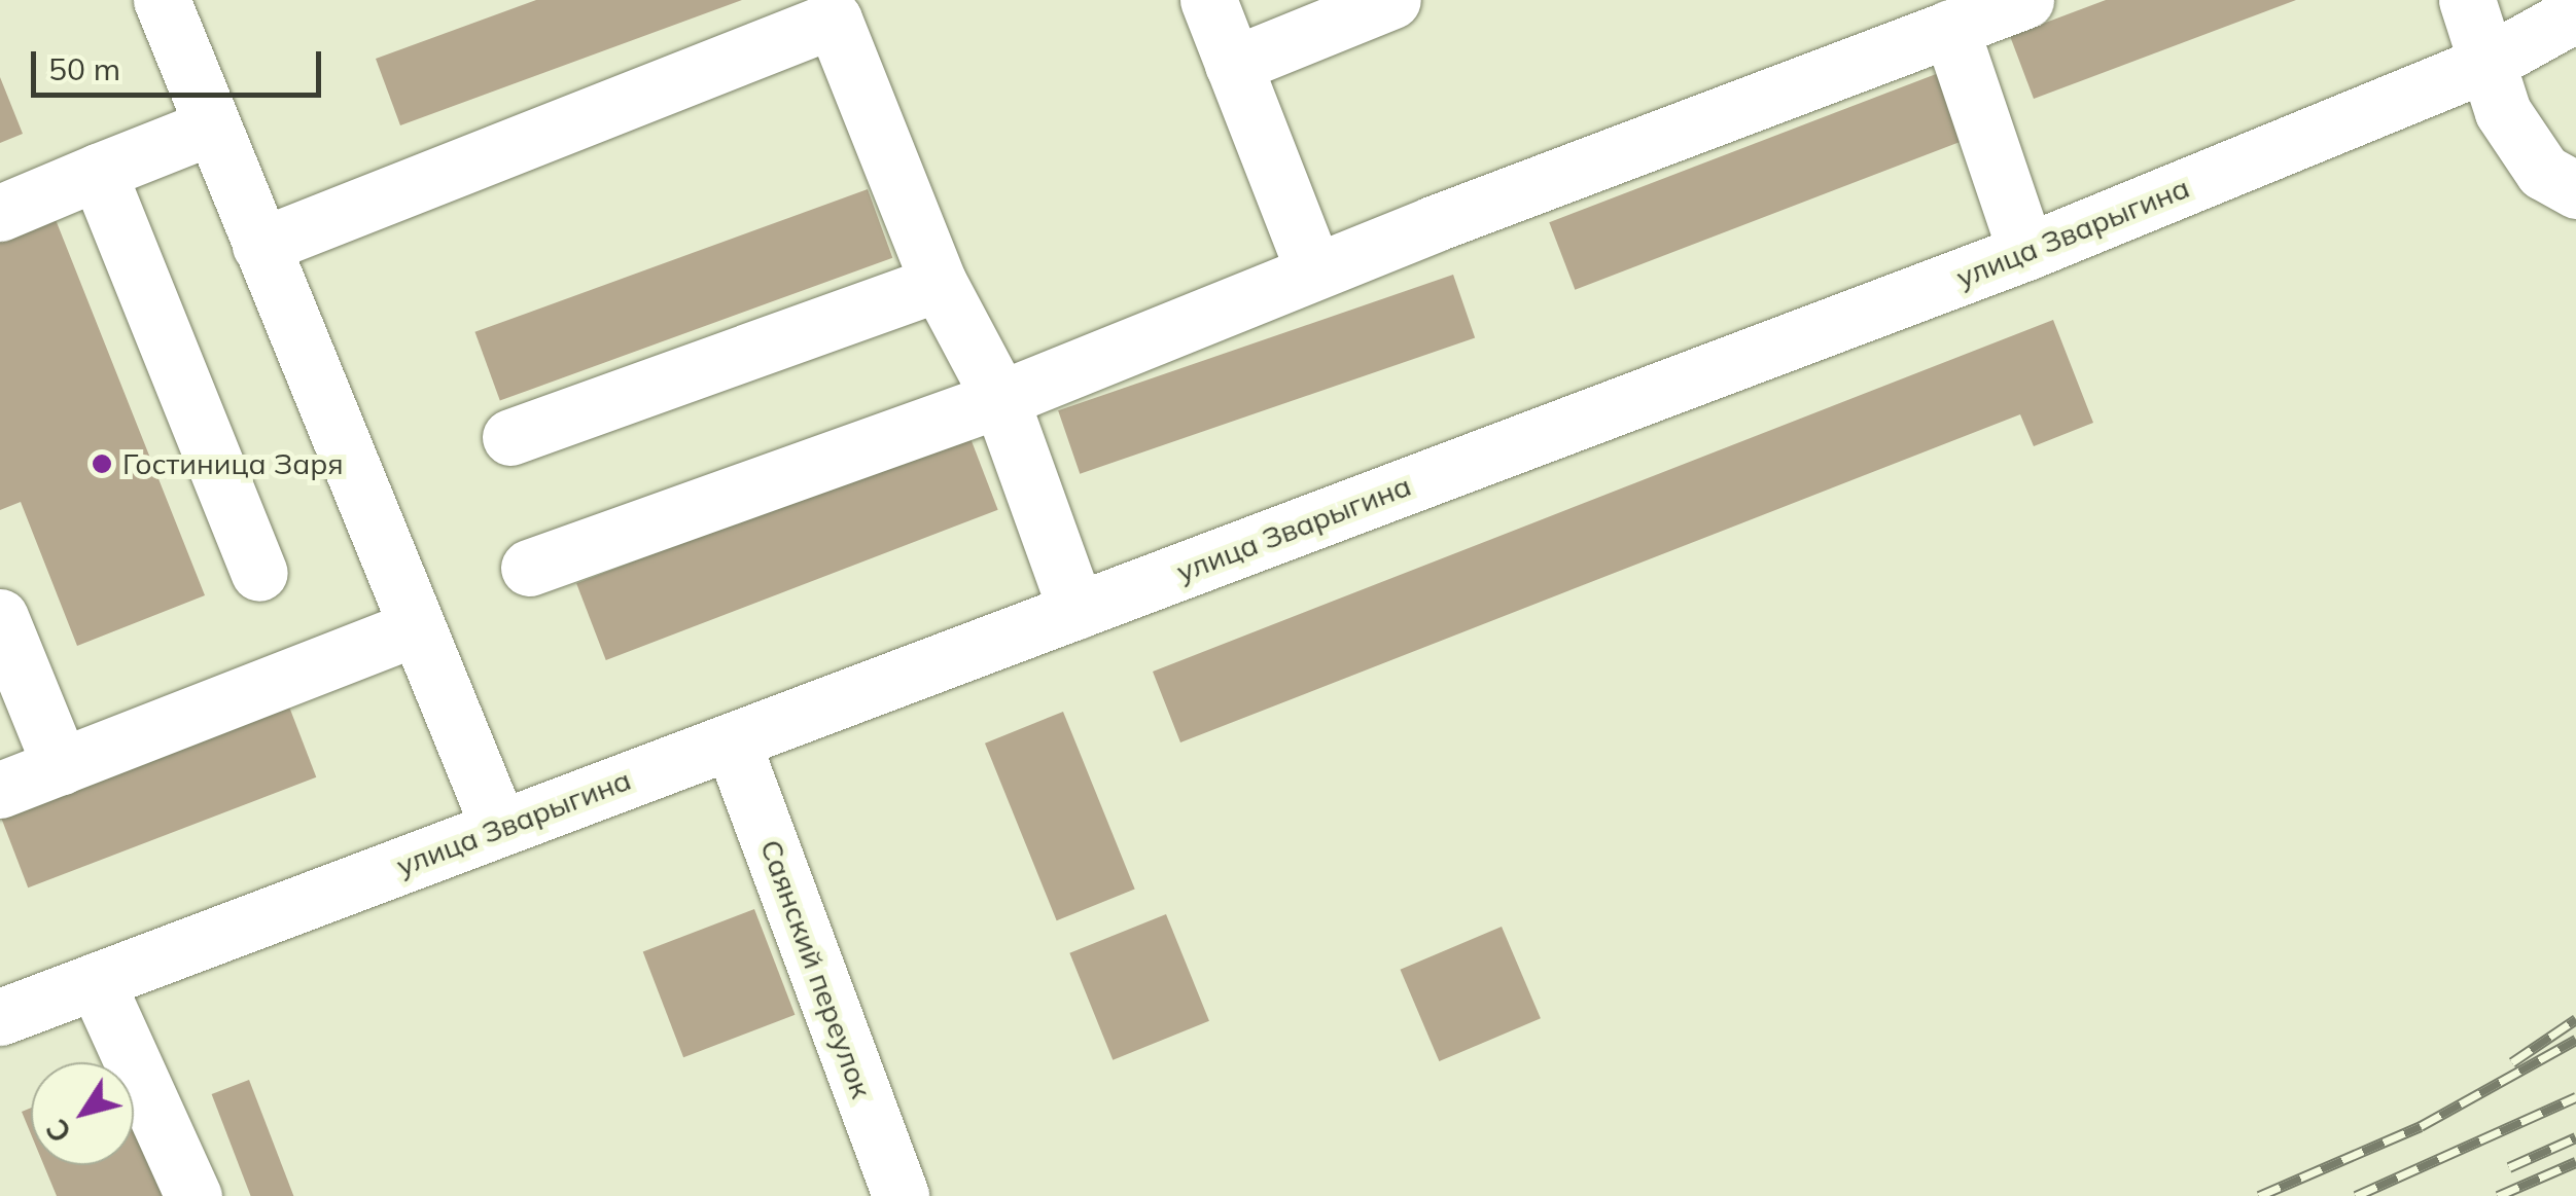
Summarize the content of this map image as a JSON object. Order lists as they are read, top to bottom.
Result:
{
  "streets": {
    "street": ["улица Зварыгина", "Саянский переулок"]
  },
  "crossings": [
    ["улица Зварыгина", "Саянский переулок"]
  ],
  "places": ["Гостиница Заря"],
  "scale_bar": "50 m",
  "north": "bottom left"
}
